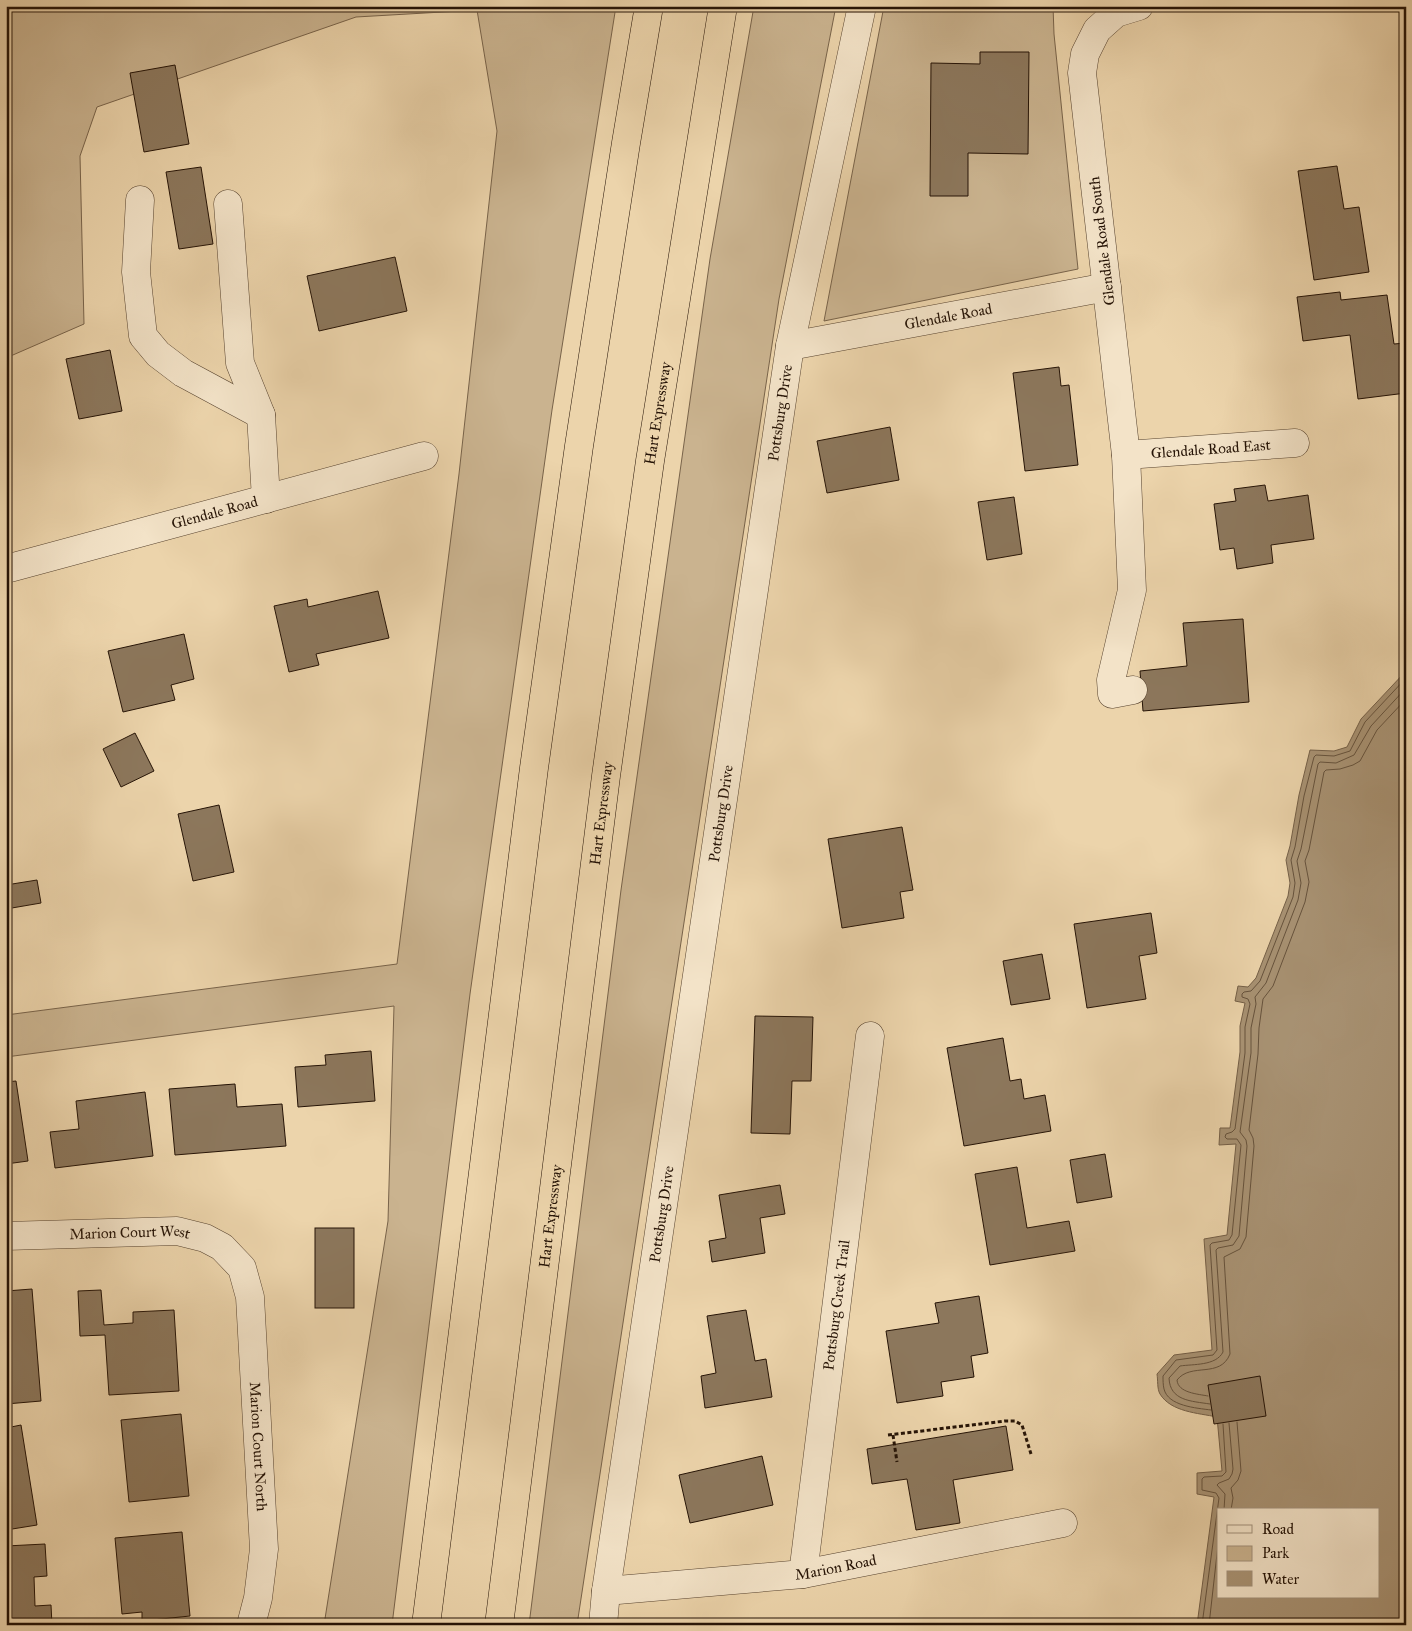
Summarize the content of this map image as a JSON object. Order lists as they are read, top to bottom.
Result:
{
  "streets": {
    "highway": ["Hart Expressway"],
    "street": [
      "Glendale Road South",
      "Glendale Road",
      "Pottsburg Drive",
      "Glendale Road East",
      "Marion Court West",
      "Pottsburg Creek Trail",
      "Marion Court North",
      "Marion Road"
    ]
  },
  "crossings": [
    ["Glendale Road South", "Glendale Road"],
    ["Glendale Road South", "Glendale Road East"],
    ["Glendale Road", "Pottsburg Drive"],
    ["Pottsburg Drive", "Marion Road"],
    ["Marion Court West", "Marion Court North"],
    ["Pottsburg Creek Trail", "Marion Road"]
  ],
  "legend": ["Road", "Park", "Water"]
}
